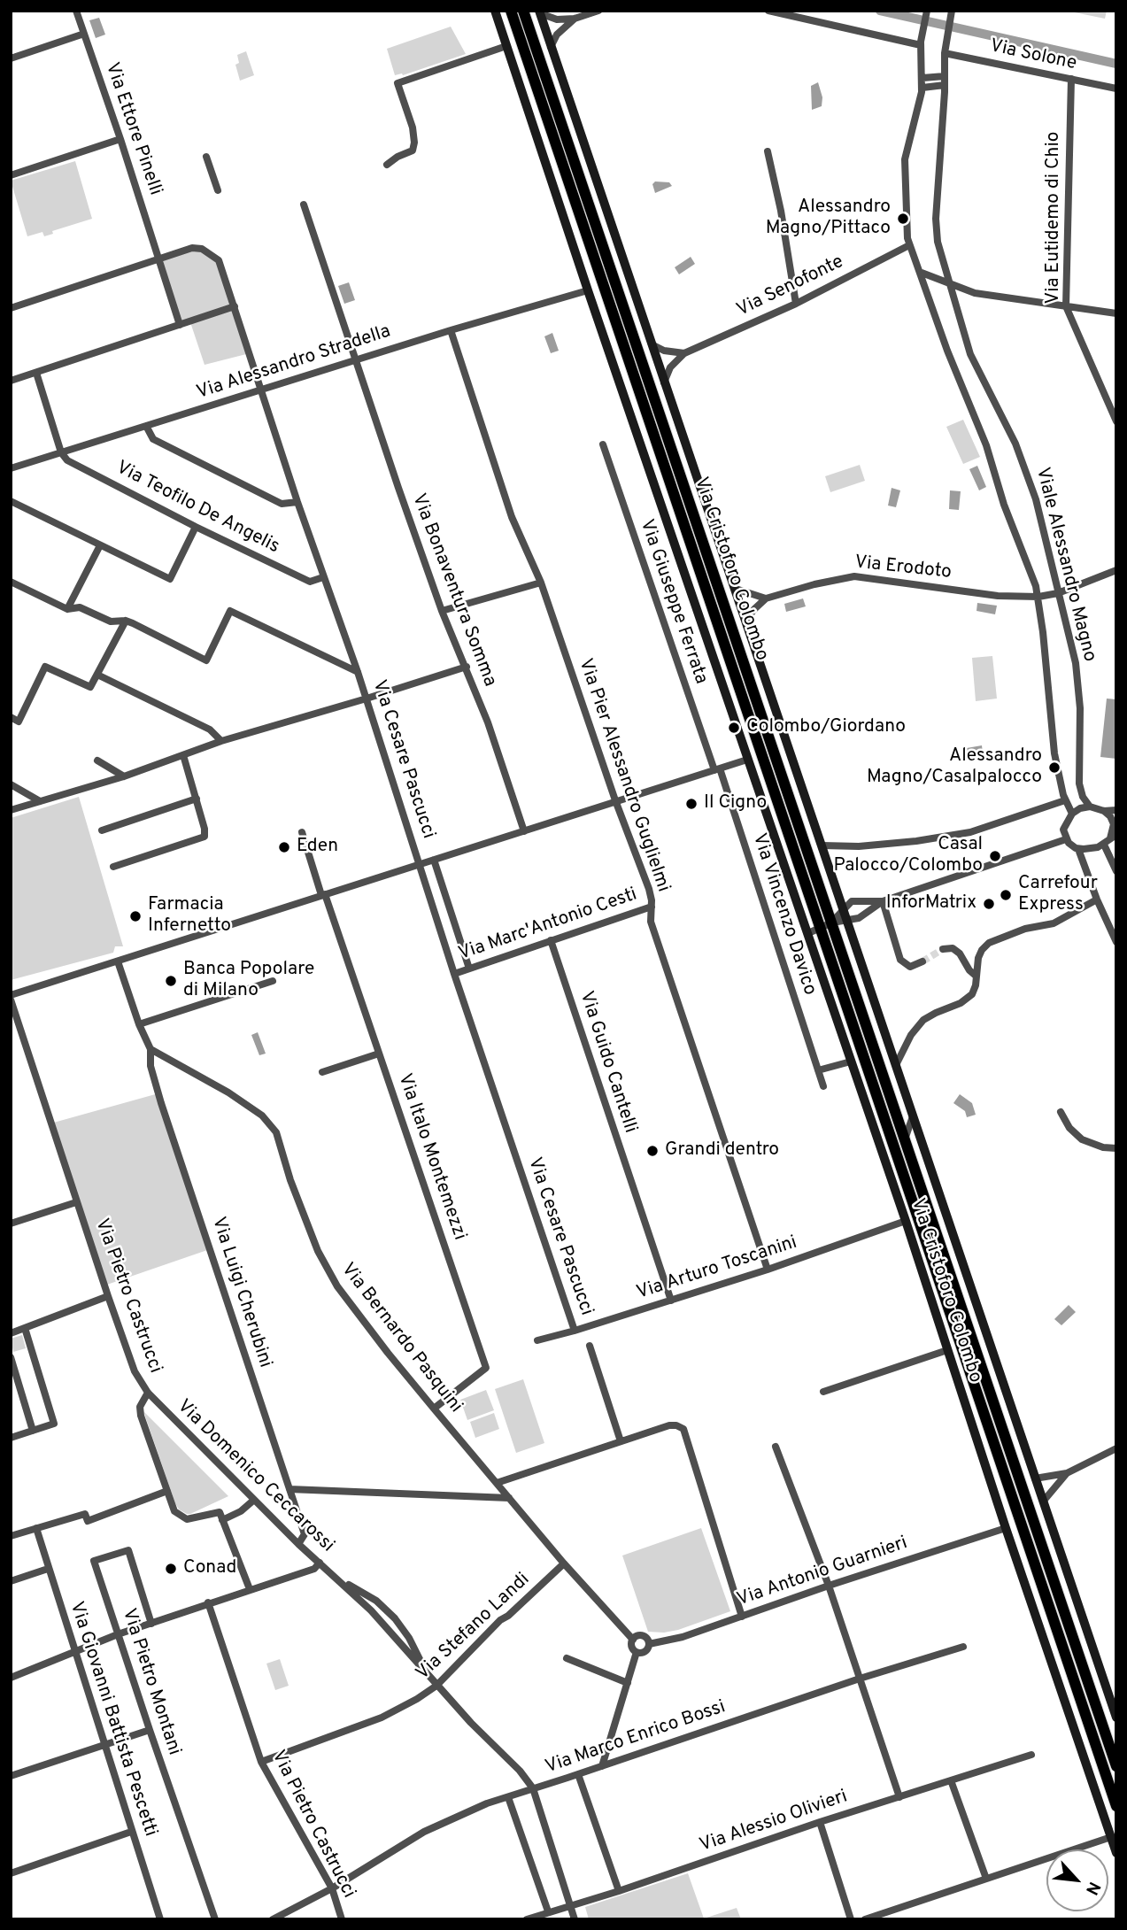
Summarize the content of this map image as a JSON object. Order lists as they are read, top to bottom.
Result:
{
  "streets": {
    "main road": ["Via Cristoforo Colombo"],
    "street": [
      "Via Solone",
      "Via Ettore Pinelli",
      "Via Eutidemo di Chio",
      "Via Senofonte",
      "Via Alessandro Stradella",
      "Via Teofilo De Angelis",
      "Viale Alessandro Magno",
      "Via Erodoto",
      "Via Bonaventura Somma",
      "Via Giuseppe Ferrata",
      "Via Cesare Pascucci",
      "Via Pier Alessandro Guglielmi",
      "Via Vincenzo Davico",
      "Via Marc'Antonio Cesti",
      "Via Guido Cantelli",
      "Via Italo Montemezzi",
      "Via Arturo Toscanini",
      "Via Luigi Cherubini",
      "Via Pietro Castrucci",
      "Via Bernardo Pasquini",
      "Via Domenico Ceccarossi",
      "Via Antonio Guarnieri",
      "Via Stefano Landi",
      "Via Pietro Montani",
      "Via Giovanni Battista Pescetti",
      "Via Marco Enrico Bossi",
      "Via Alessio Olivieri"
    ]
  },
  "crossings": [
    ["Via Solone", "Via Eutidemo di Chio"],
    ["Via Solone", "Viale Alessandro Magno"],
    ["Via Ettore Pinelli", "Via Cesare Pascucci"],
    ["Via Senofonte", "Viale Alessandro Magno"],
    ["Via Alessandro Stradella", "Via Teofilo De Angelis"],
    ["Via Alessandro Stradella", "Via Cristoforo Colombo"],
    ["Via Alessandro Stradella", "Via Bonaventura Somma"],
    ["Via Alessandro Stradella", "Via Cesare Pascucci"],
    ["Via Alessandro Stradella", "Via Pier Alessandro Guglielmi"],
    ["Via Teofilo De Angelis", "Via Cesare Pascucci"],
    ["Viale Alessandro Magno", "Via Erodoto"],
    ["Via Cristoforo Colombo", "Via Arturo Toscanini"],
    ["Via Cristoforo Colombo", "Via Antonio Guarnieri"],
    ["Via Giuseppe Ferrata", "Via Vincenzo Davico"],
    ["Via Cesare Pascucci", "Via Marc'Antonio Cesti"],
    ["Via Cesare Pascucci", "Via Arturo Toscanini"],
    ["Via Pier Alessandro Guglielmi", "Via Marc'Antonio Cesti"],
    ["Via Pier Alessandro Guglielmi", "Via Arturo Toscanini"],
    ["Via Marc'Antonio Cesti", "Via Guido Cantelli"],
    ["Via Guido Cantelli", "Via Arturo Toscanini"],
    ["Via Italo Montemezzi", "Via Bernardo Pasquini"],
    ["Via Luigi Cherubini", "Via Bernardo Pasquini"],
    ["Via Luigi Cherubini", "Via Domenico Ceccarossi"],
    ["Via Pietro Castrucci", "Via Domenico Ceccarossi"],
    ["Via Pietro Castrucci", "Via Stefano Landi"],
    ["Via Pietro Castrucci", "Via Marco Enrico Bossi"],
    ["Via Bernardo Pasquini", "Via Antonio Guarnieri"],
    ["Via Bernardo Pasquini", "Via Stefano Landi"],
    ["Via Domenico Ceccarossi", "Via Stefano Landi"],
    ["Via Domenico Ceccarossi", "Via Marco Enrico Bossi"],
    ["Via Domenico Ceccarossi", "Via Alessio Olivieri"]
  ],
  "places": [
    "Alessandro Magno/Pittaco",
    "Colombo/Giordano",
    "Alessandro Magno/Casalpalocco",
    "Il Cigno",
    "Eden",
    "Casal Palocco/Colombo",
    "Carrefour Express",
    "InforMatrix",
    "Farmacia Infernetto",
    "Banca Popolare di Milano",
    "Grandi dentro",
    "Conad"
  ],
  "north": "bottom right"
}
